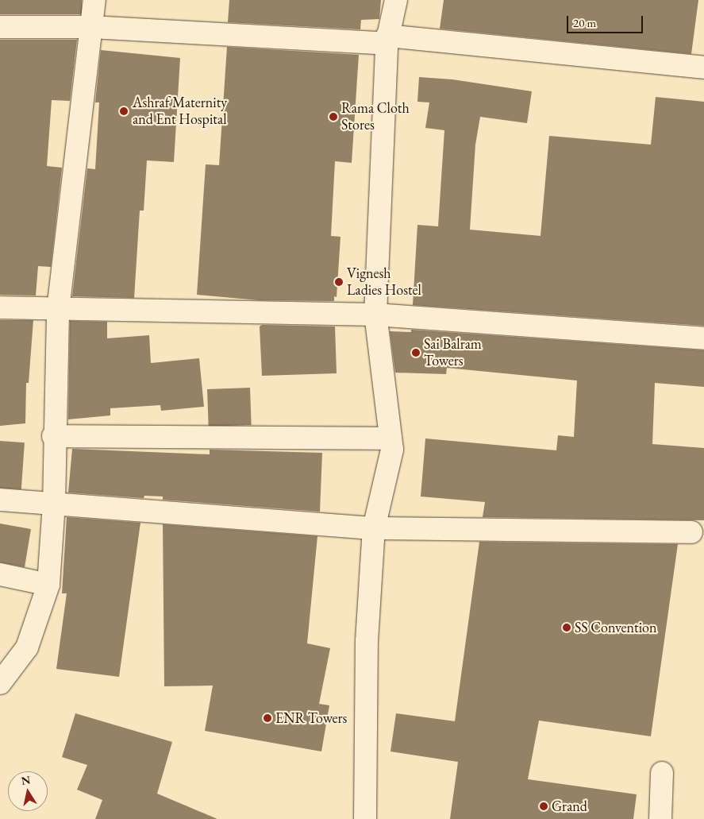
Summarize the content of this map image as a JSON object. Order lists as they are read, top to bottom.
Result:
{
  "places": [
    "Ashraf Maternity and Ent Hospital",
    "Rama Cloth Stores",
    "Vignesh Ladies Hostel",
    "Sai Balram Towers",
    "SS Convention",
    "ENR Towers",
    "Grand"
  ],
  "scale_bar": "20 m",
  "north": "top"
}
